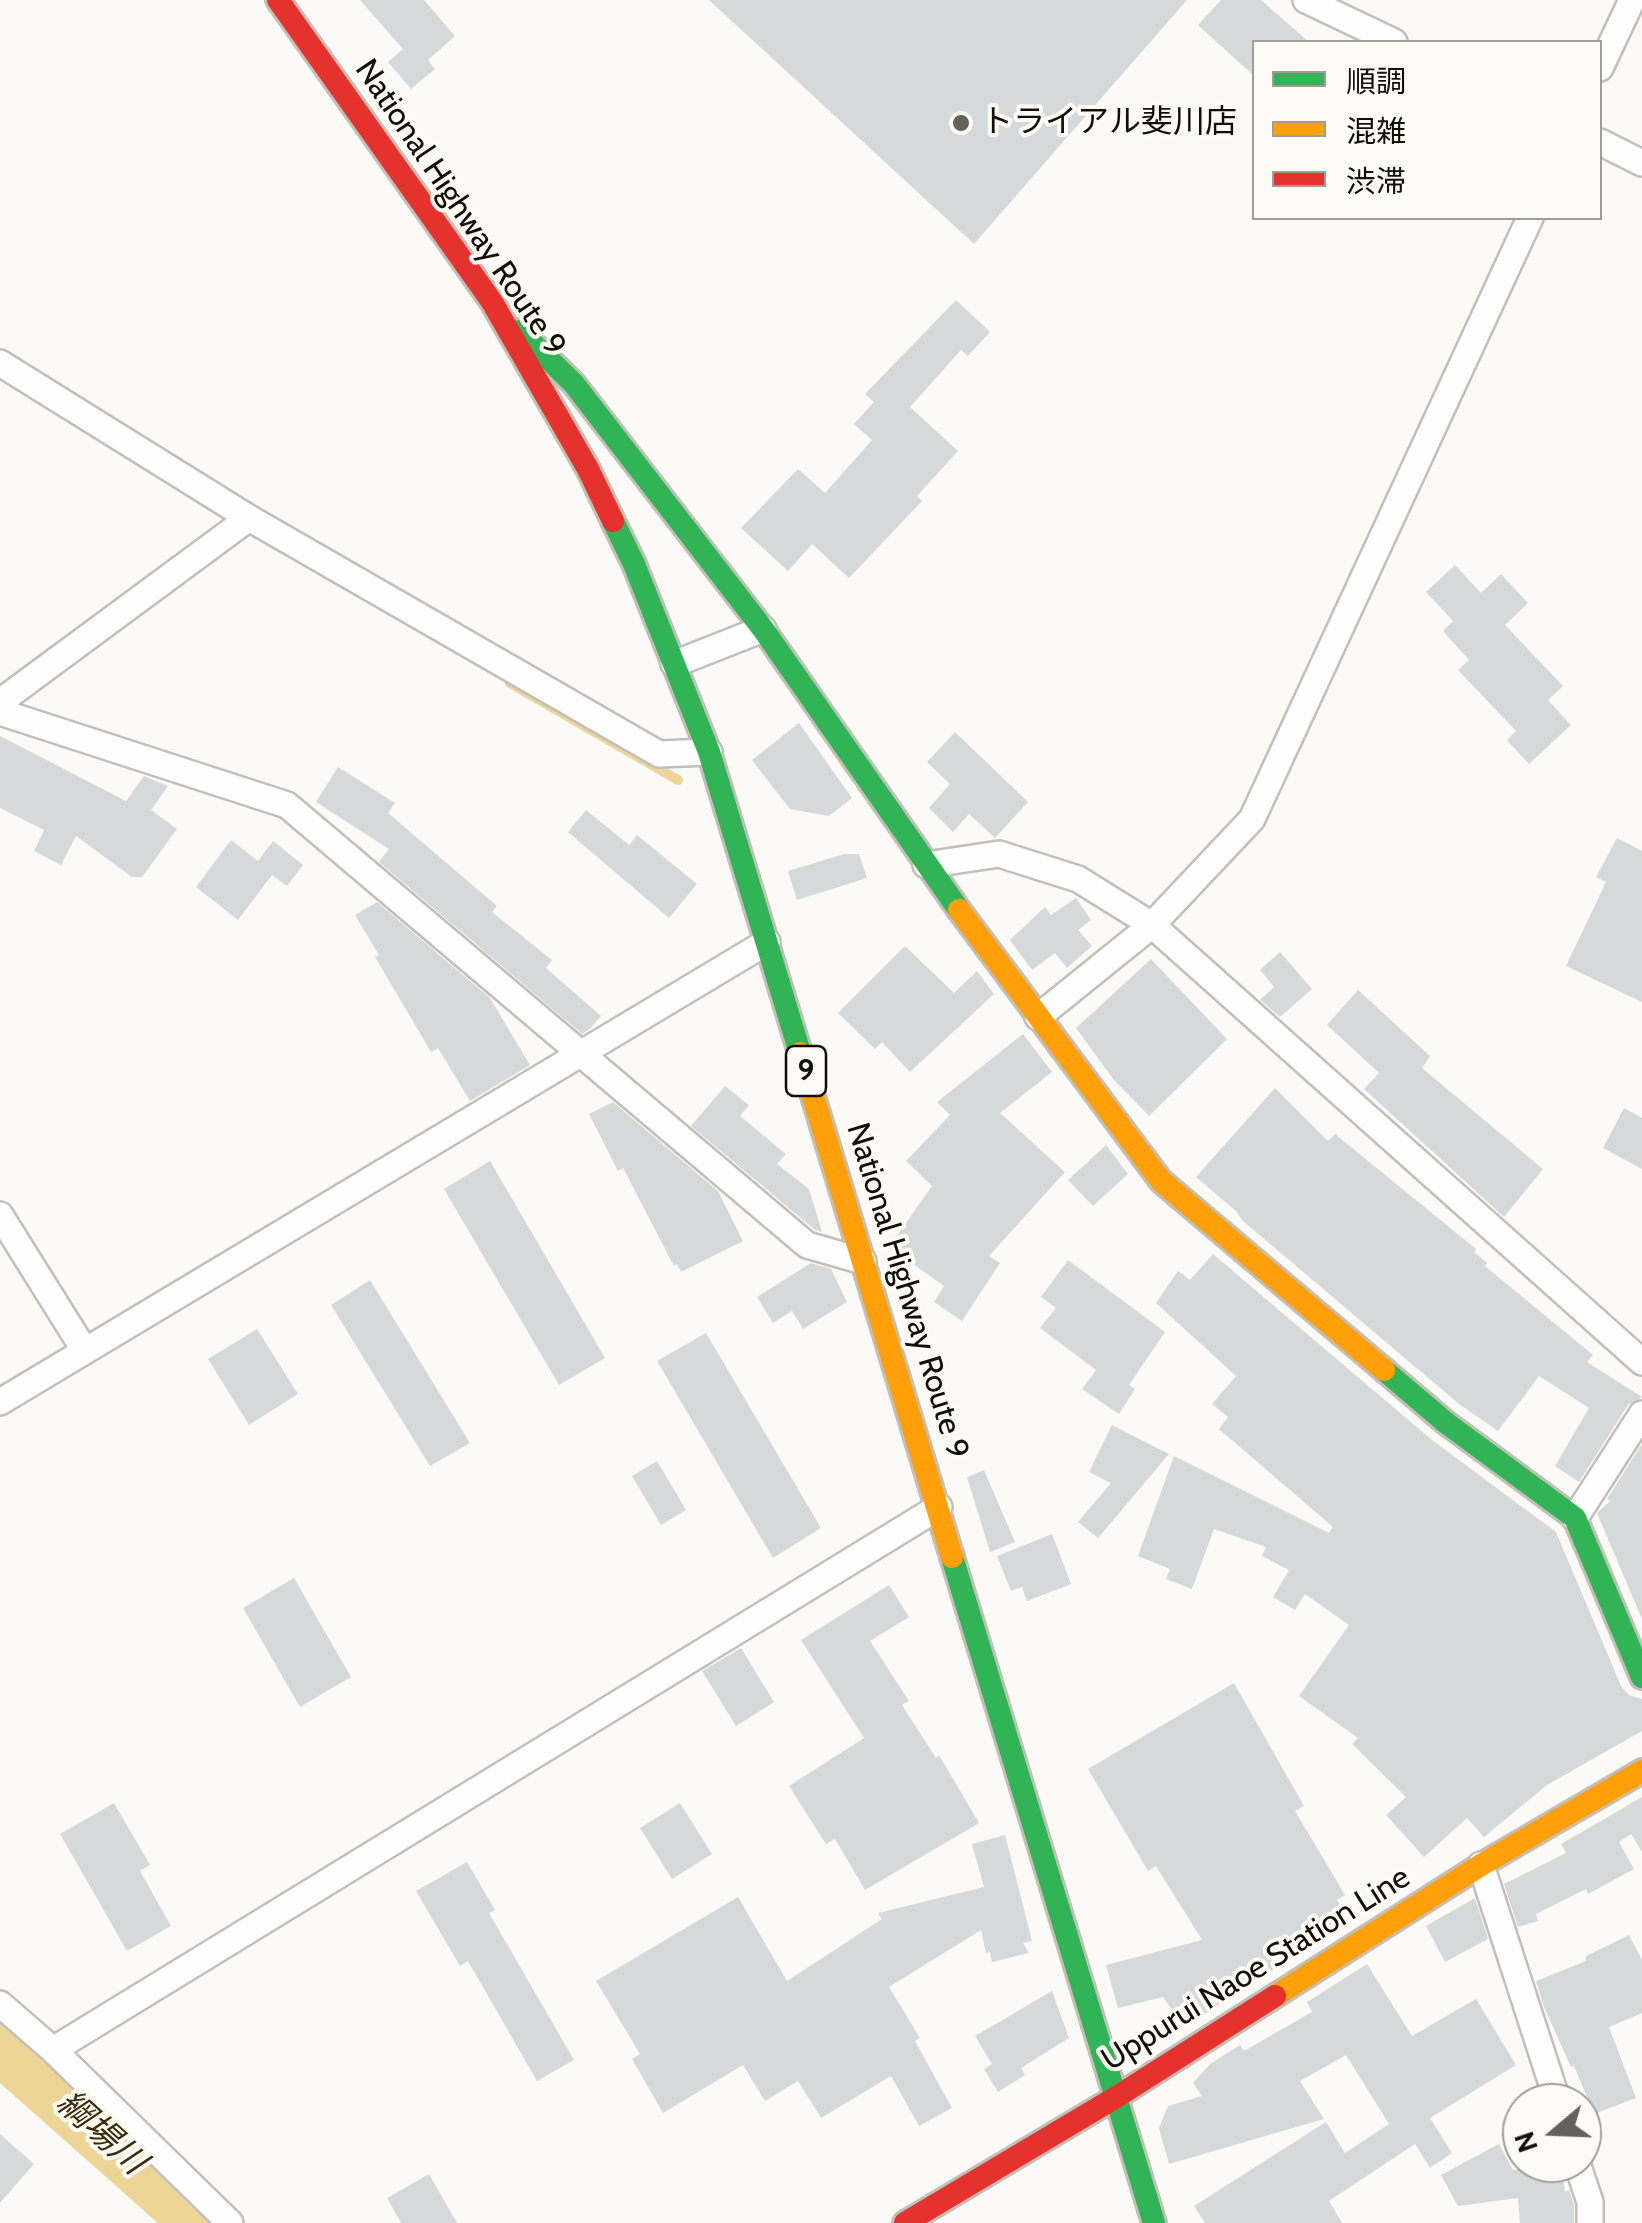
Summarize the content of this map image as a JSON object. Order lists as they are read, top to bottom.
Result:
{
  "streets": {
    "main road": ["National Highway Route 9", "9", "Uppurui Naoe Station Line"]
  },
  "crossings": [
    ["National Highway Route 9", "Uppurui Naoe Station Line"]
  ],
  "water": ["綱場川"],
  "places": ["トライアル斐川店"],
  "legend": ["順調", "混雑", "渋滞"],
  "north": "left"
}
